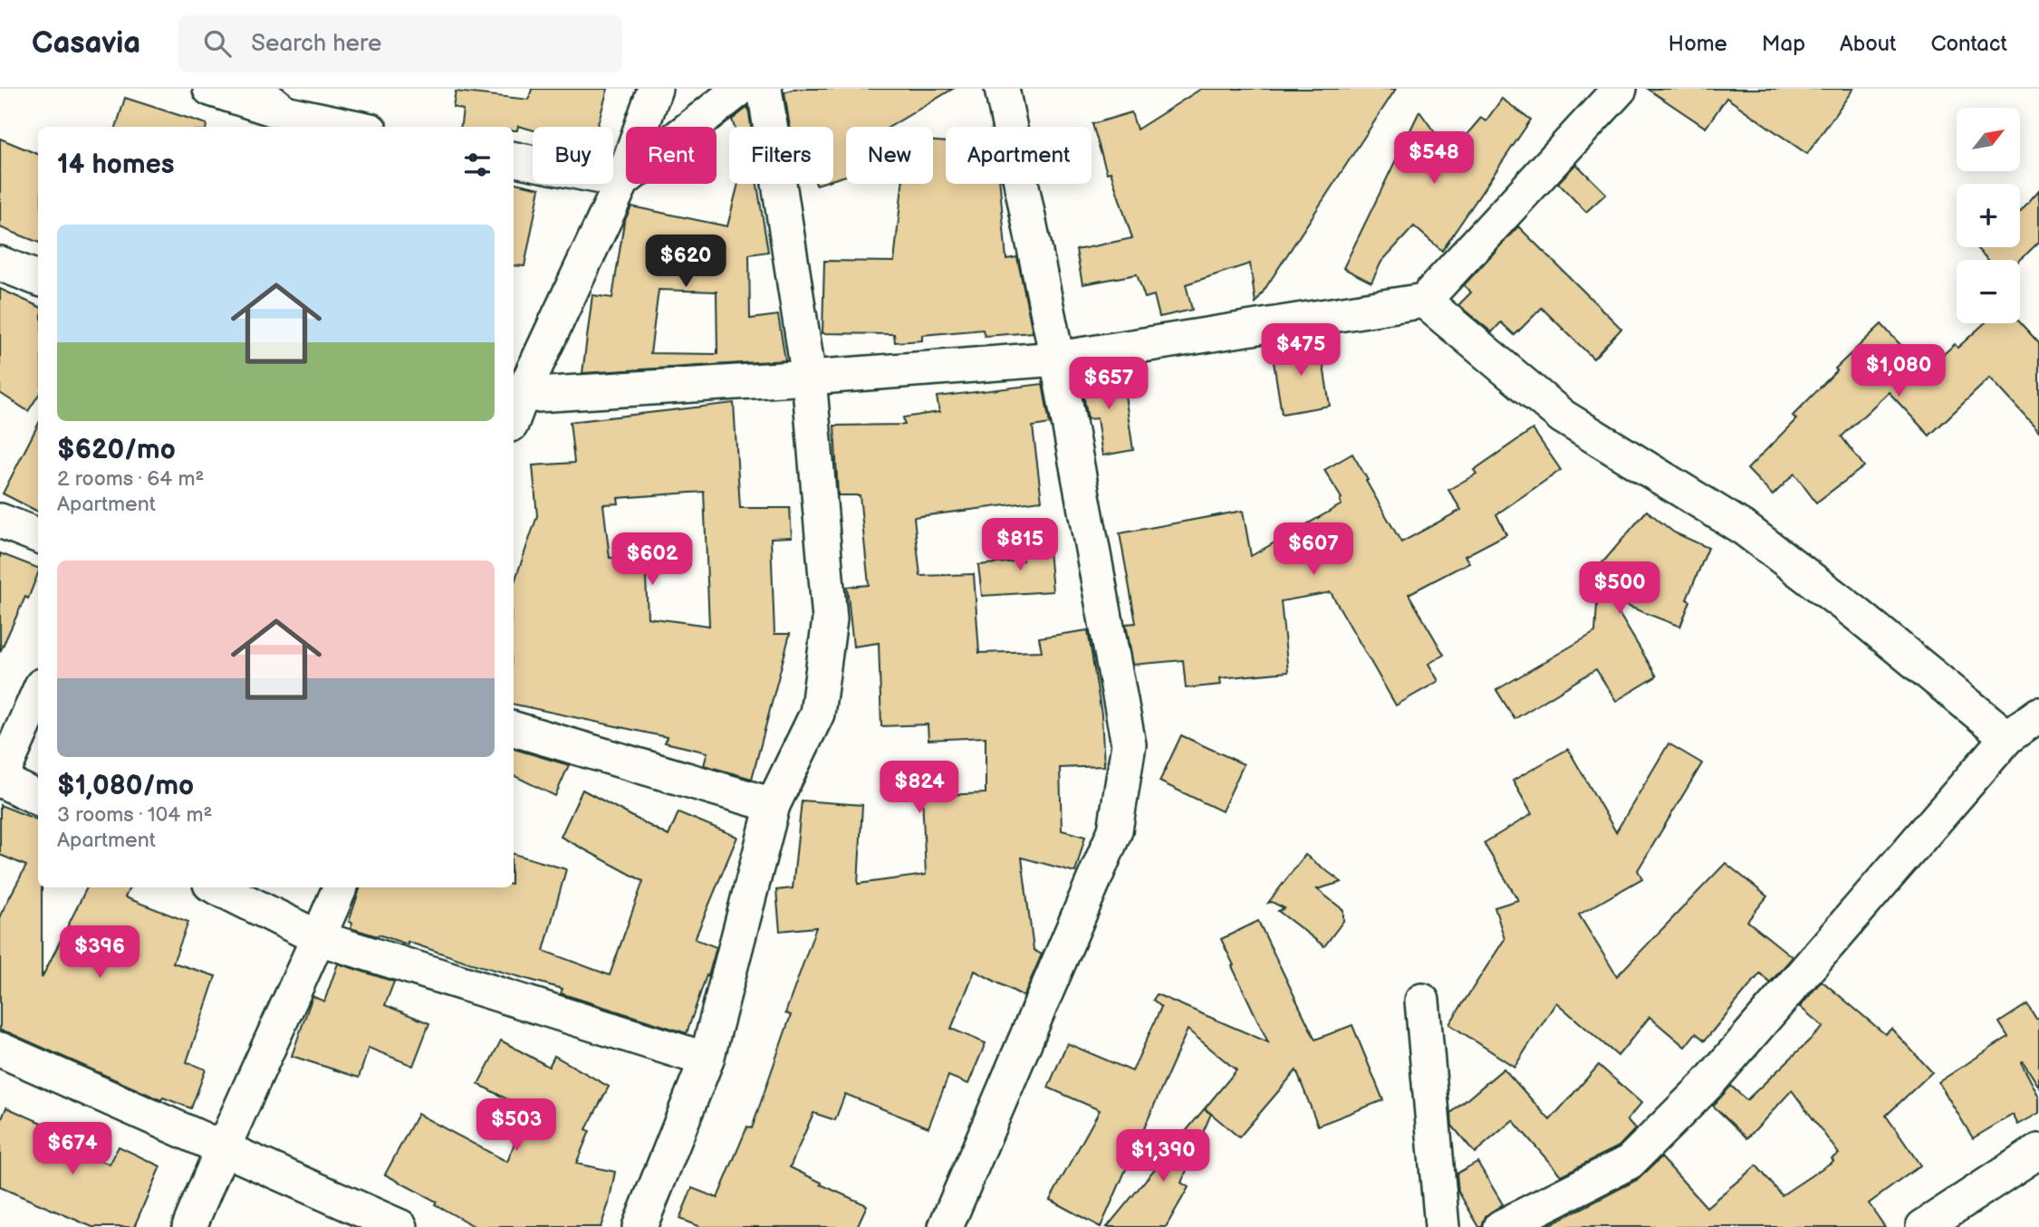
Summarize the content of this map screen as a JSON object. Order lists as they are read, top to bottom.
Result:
{
  "north": "top right",
  "page": {
    "header": "Casavia",
    "search": "Search here",
    "nav": [
      "Home",
      "Map",
      "About",
      "Contact"
    ],
    "map_buttons": ["+", "−"],
    "chip": [
      "Buy",
      "Rent",
      "Filters",
      "New",
      "Apartment"
    ],
    "heading": "14 homes",
    "price": [
      "$548",
      "$620",
      "$475",
      "$1,080",
      "$657",
      "$815",
      "$607",
      "$602",
      "$500",
      "$824",
      "$396",
      "$503",
      "$674",
      "$1,390"
    ],
    "list": [
      {
        "name": "$620/mo",
        "note": "2 rooms · 64 m² · Apartment"
      },
      {
        "name": "$1,080/mo",
        "note": "3 rooms · 104 m² · Apartment"
      }
    ]
  }
}
